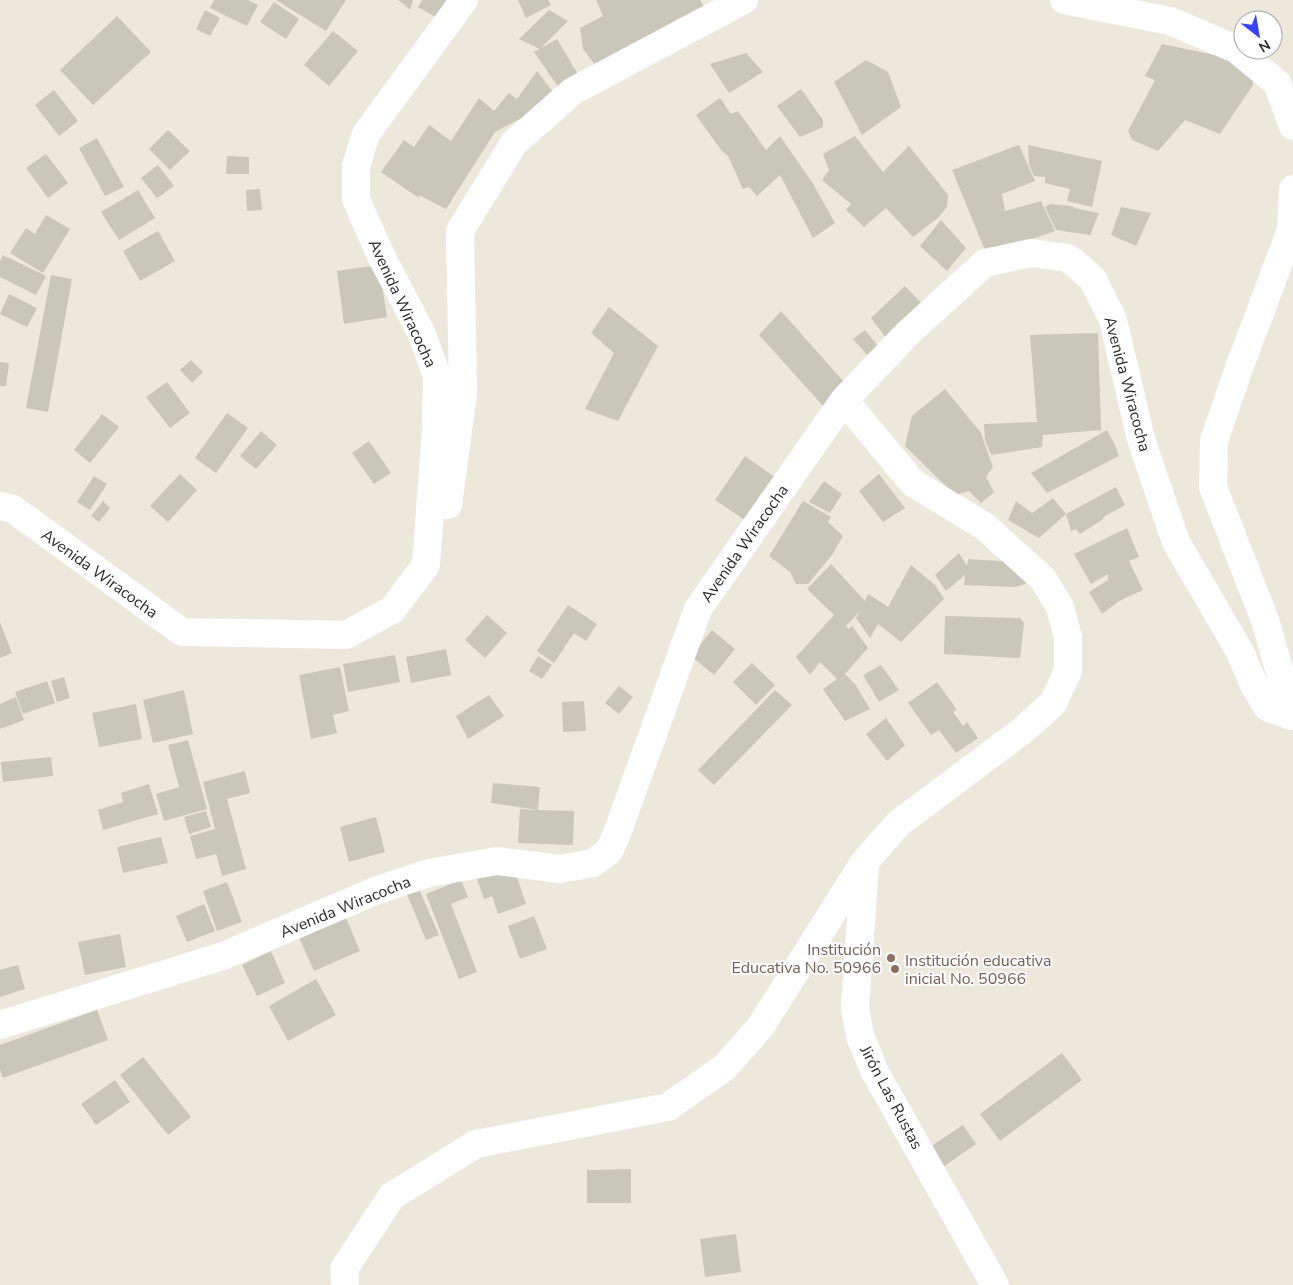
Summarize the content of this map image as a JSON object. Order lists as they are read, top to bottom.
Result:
{
  "streets": {
    "street": ["Avenida Wiracocha", "Jirón Las Rustas"]
  },
  "places": ["Institución Educativa No. 50966", "Institución educativa inicial No. 50966"],
  "north": "bottom right"
}
